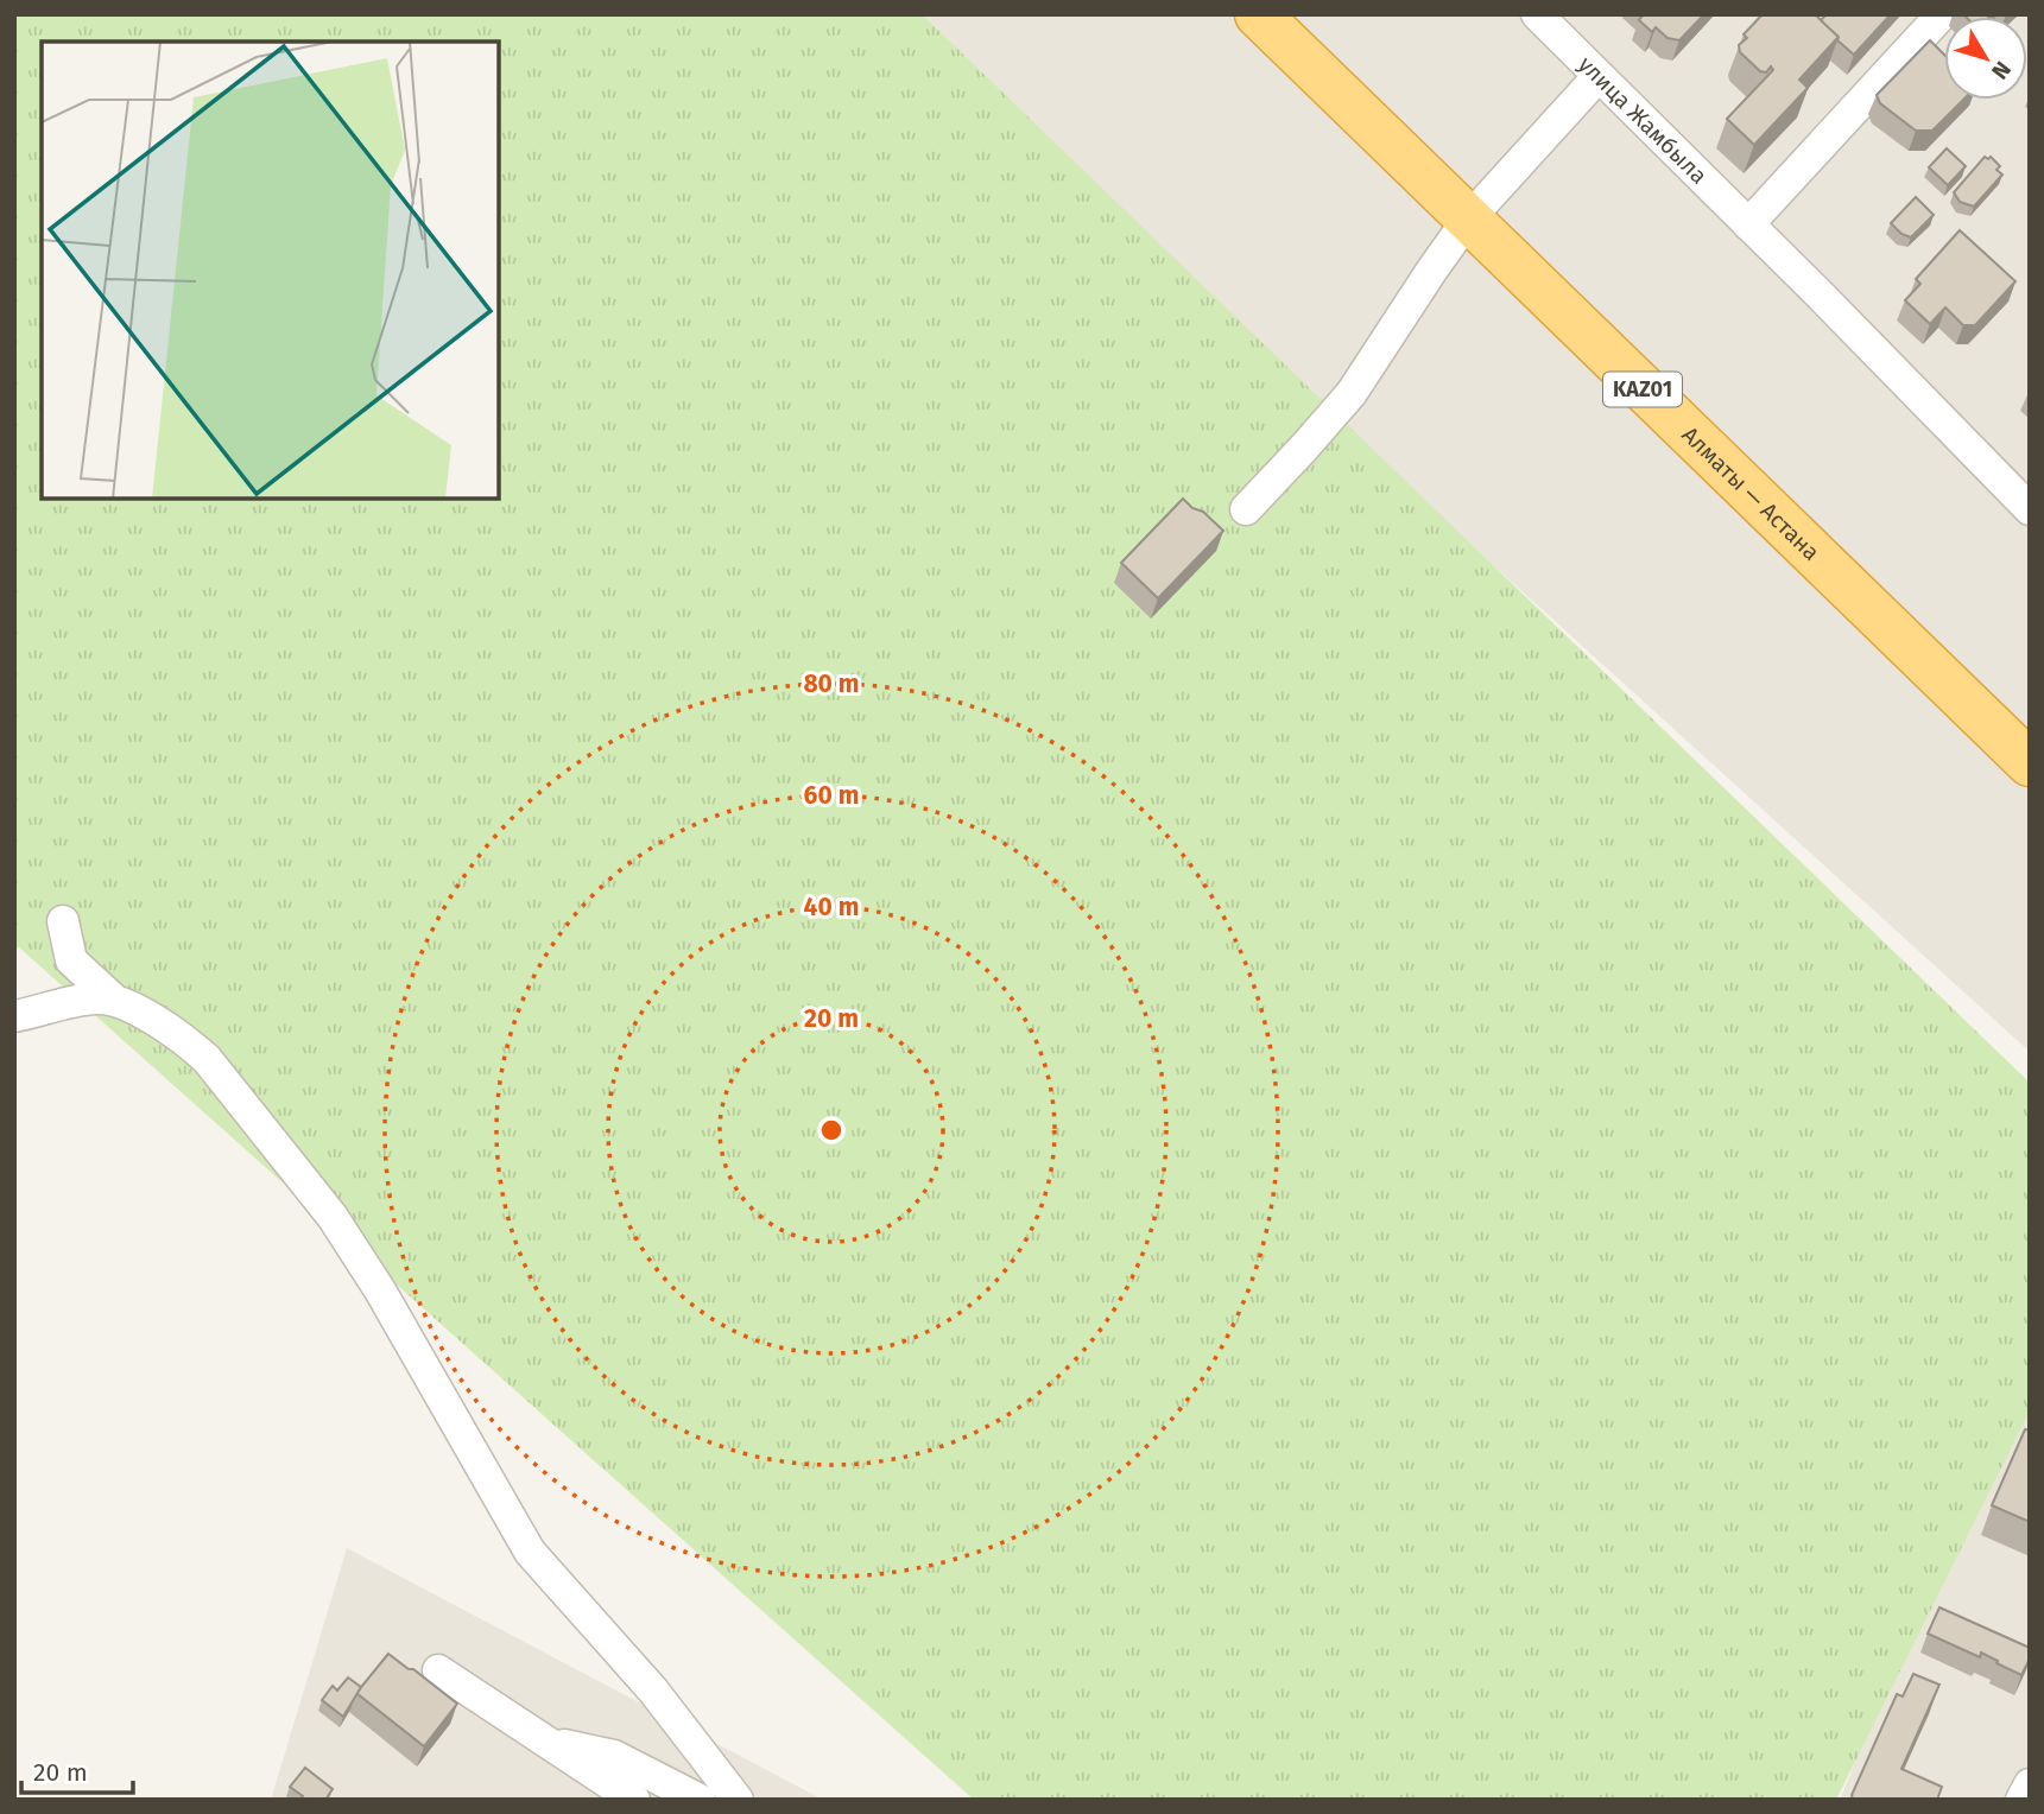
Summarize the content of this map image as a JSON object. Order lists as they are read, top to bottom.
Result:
{
  "streets": {
    "highway": ["KАZ01", "Алматы — Астана"],
    "street": ["улица Жамбыла"]
  },
  "scale_bar": "20 m",
  "north": "bottom right",
  "rings": [
    "80 m",
    "60 m",
    "40 m",
    "20 m"
  ]
}
